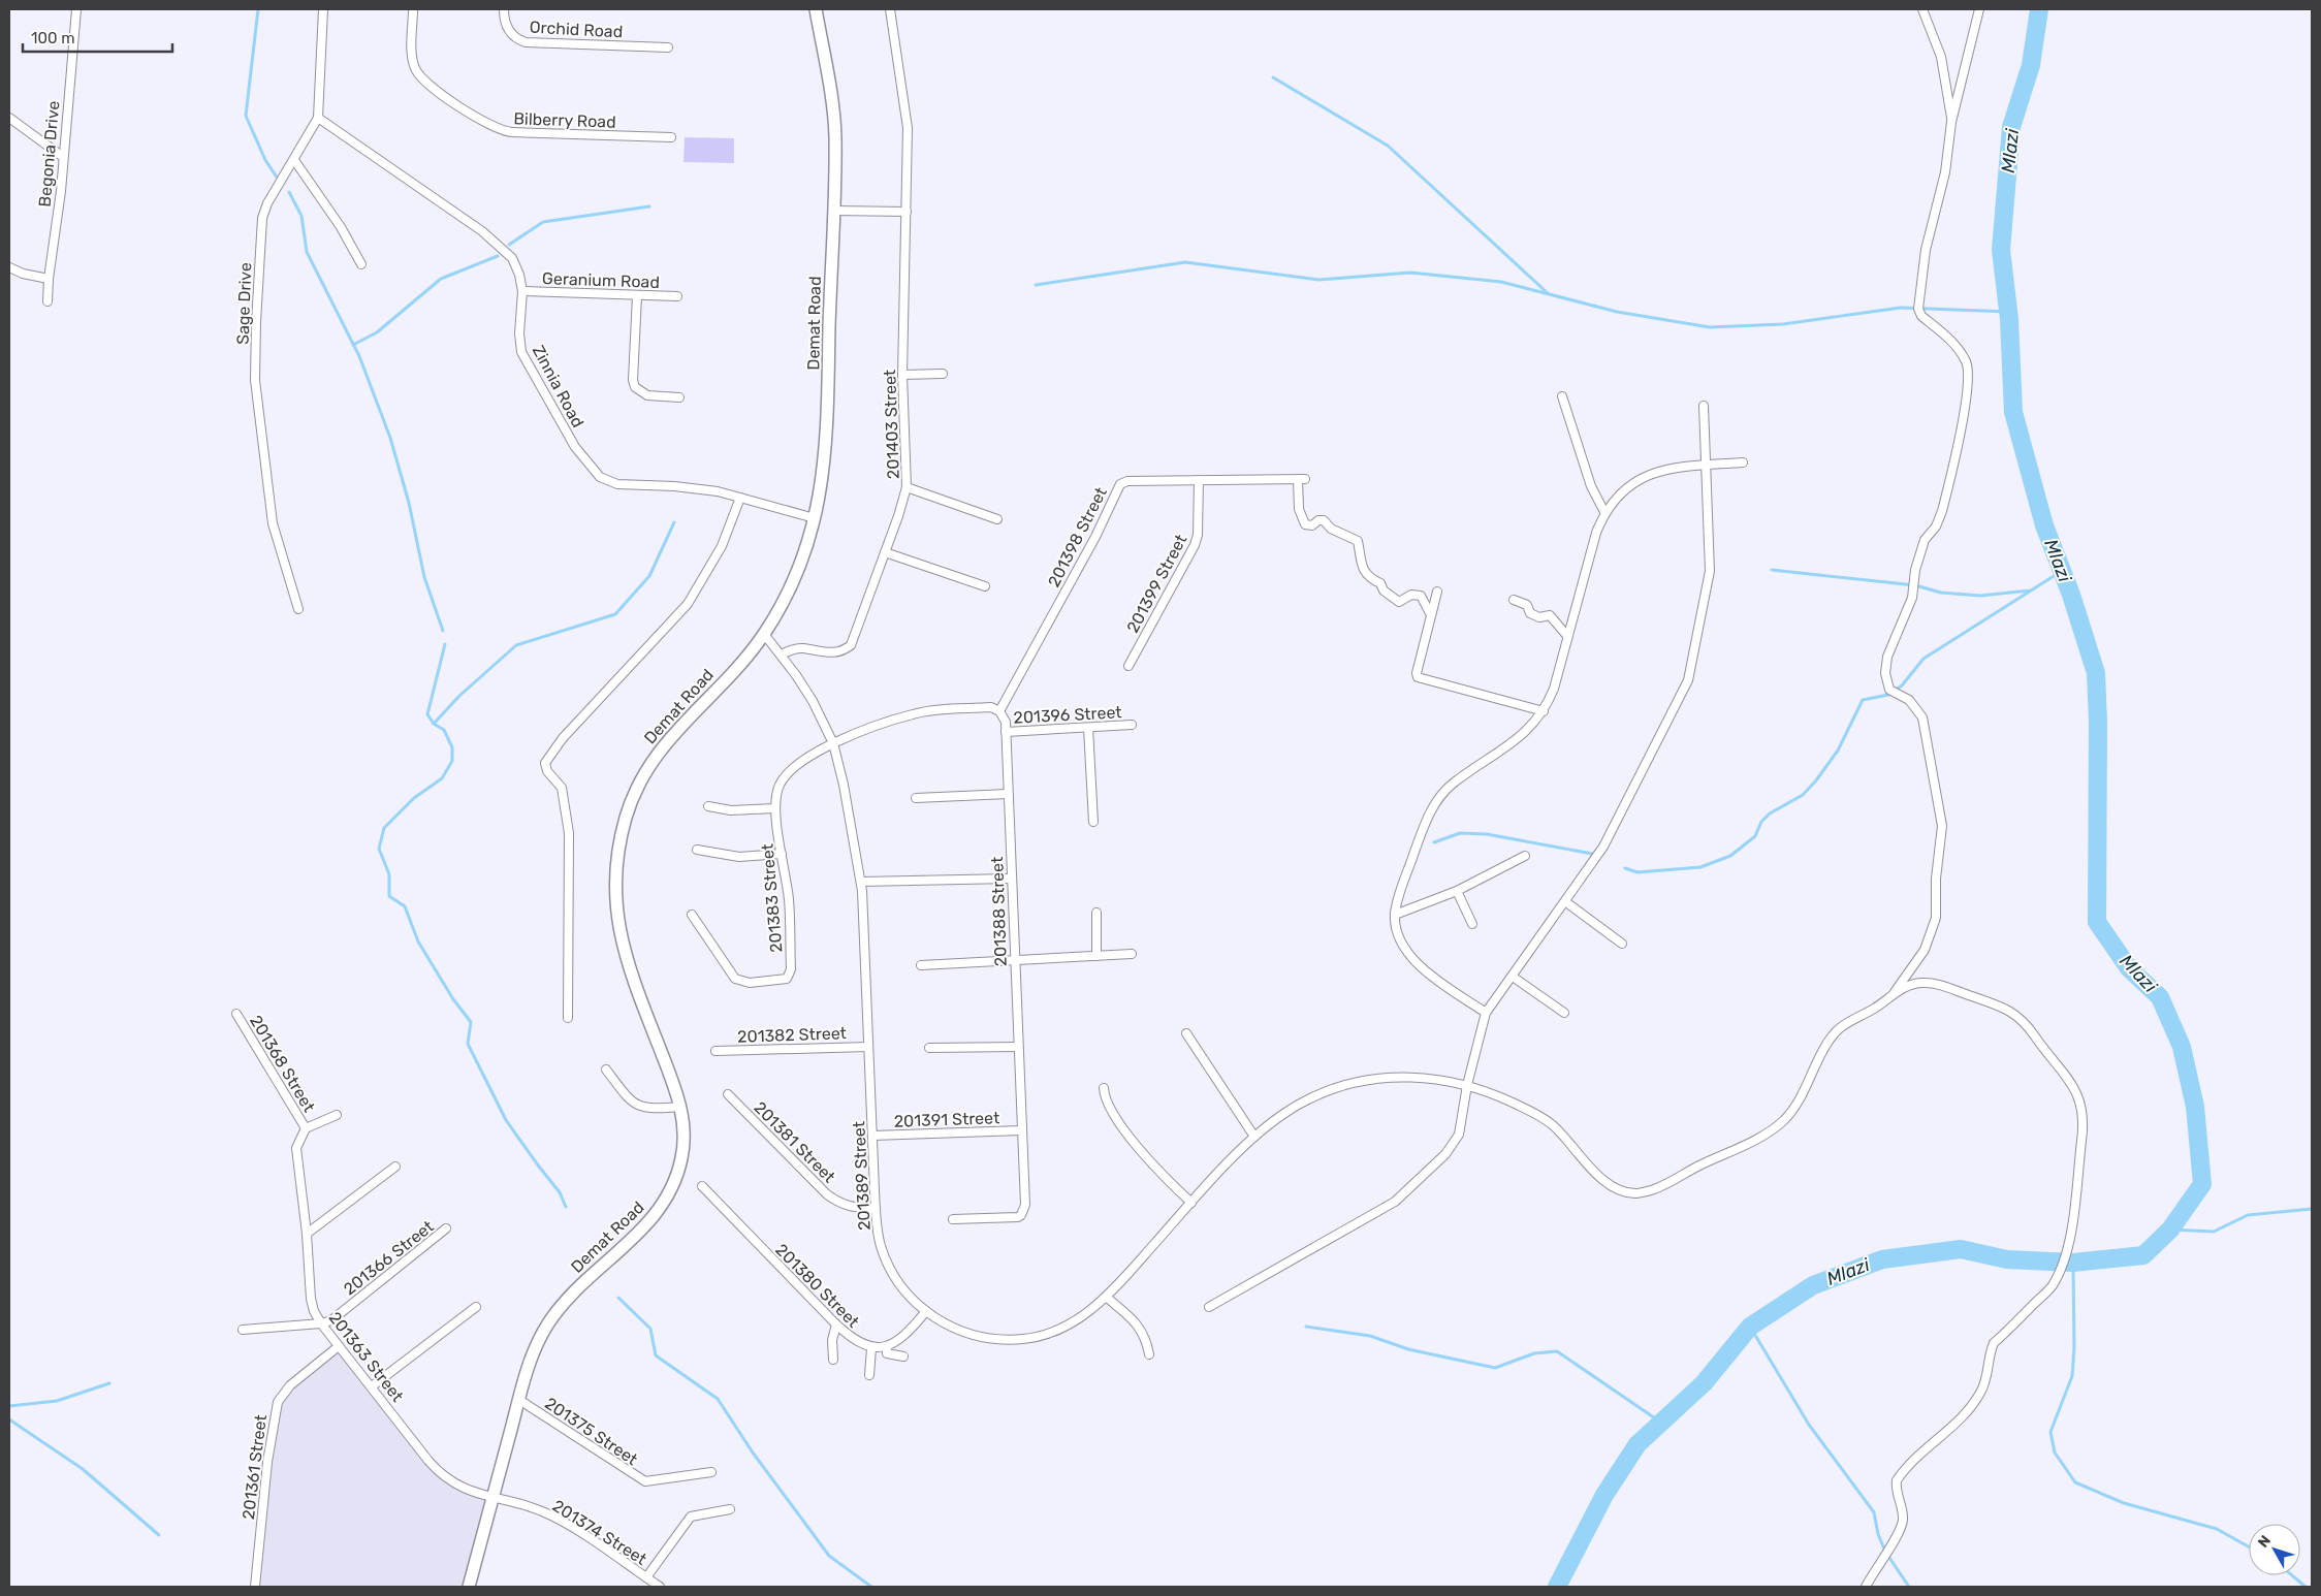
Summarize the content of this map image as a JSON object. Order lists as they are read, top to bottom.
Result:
{
  "streets": {
    "street": [
      "Orchid Road",
      "Bilberry Road",
      "Begonia Drive",
      "Geranium Road",
      "Sage Drive",
      "Demat Road",
      "Zinnia Road",
      "201403 Street",
      "201398 Street",
      "201399 Street",
      "201396 Street",
      "201383 Street",
      "201388 Street",
      "201382 Street",
      "201368 Street",
      "201391 Street",
      "201381 Street",
      "201389 Street",
      "201366 Street",
      "201380 Street",
      "201363 Street",
      "201375 Street",
      "201361 Street",
      "201374 Street"
    ]
  },
  "crossings": [
    ["Geranium Road", "Zinnia Road"],
    ["Sage Drive", "Zinnia Road"],
    ["Demat Road", "Zinnia Road"],
    ["Demat Road", "201389 Street"],
    ["Demat Road", "201363 Street"],
    ["Demat Road", "201375 Street"],
    ["Demat Road", "201374 Street"],
    ["201403 Street", "201389 Street"],
    ["201398 Street", "201399 Street"],
    ["201398 Street", "201388 Street"],
    ["201396 Street", "201388 Street"],
    ["201383 Street", "201389 Street"],
    ["201388 Street", "201391 Street"],
    ["201382 Street", "201389 Street"],
    ["201368 Street", "201363 Street"],
    ["201391 Street", "201389 Street"],
    ["201381 Street", "201389 Street"],
    ["201366 Street", "201363 Street"],
    ["201363 Street", "201361 Street"],
    ["201363 Street", "201374 Street"]
  ],
  "water": ["Mlazi"],
  "scale_bar": "100 m",
  "north": "top left"
}
